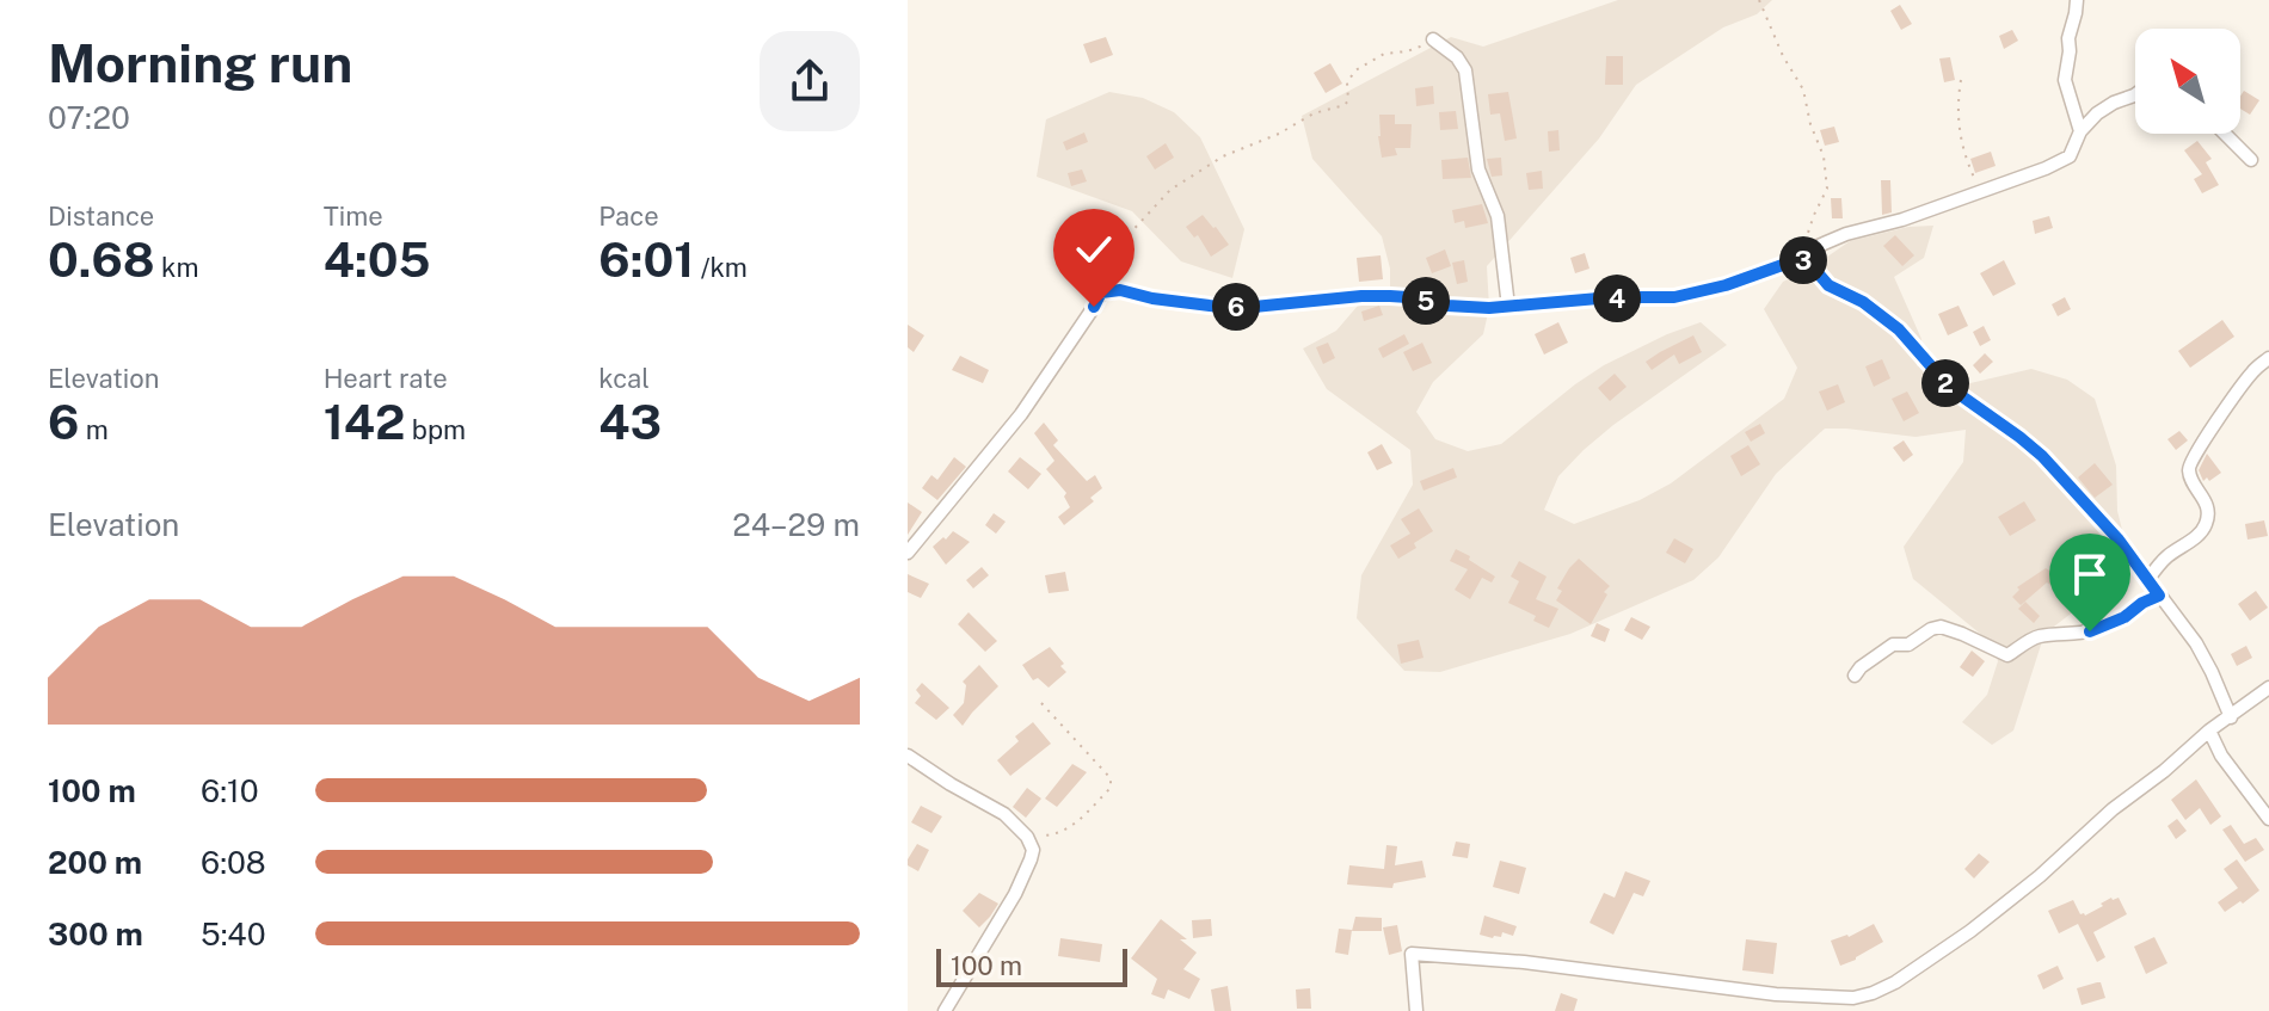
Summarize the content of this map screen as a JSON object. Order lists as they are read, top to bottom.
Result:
{
  "scale_bar": "100 m",
  "north": "top left",
  "page": {
    "heading": ["Morning run", "07:20"],
    "stats": [
      ["Distance", "0.68 km"],
      ["Time", "4:05"],
      ["Pace", "6:01 /km"],
      ["Elevation", "6 m"],
      ["Heart rate", "142 bpm"],
      ["kcal", "43"]
    ],
    "pins": [
      "3",
      "4",
      "5",
      "6",
      "2"
    ],
    "chart": ["Elevation", "24–29 m"],
    "list": [
      {
        "name": "100 m",
        "note": "6:10"
      },
      {
        "name": "200 m",
        "note": "6:08"
      },
      {
        "name": "300 m",
        "note": "5:40"
      }
    ],
    "scale": "100 m"
  }
}
